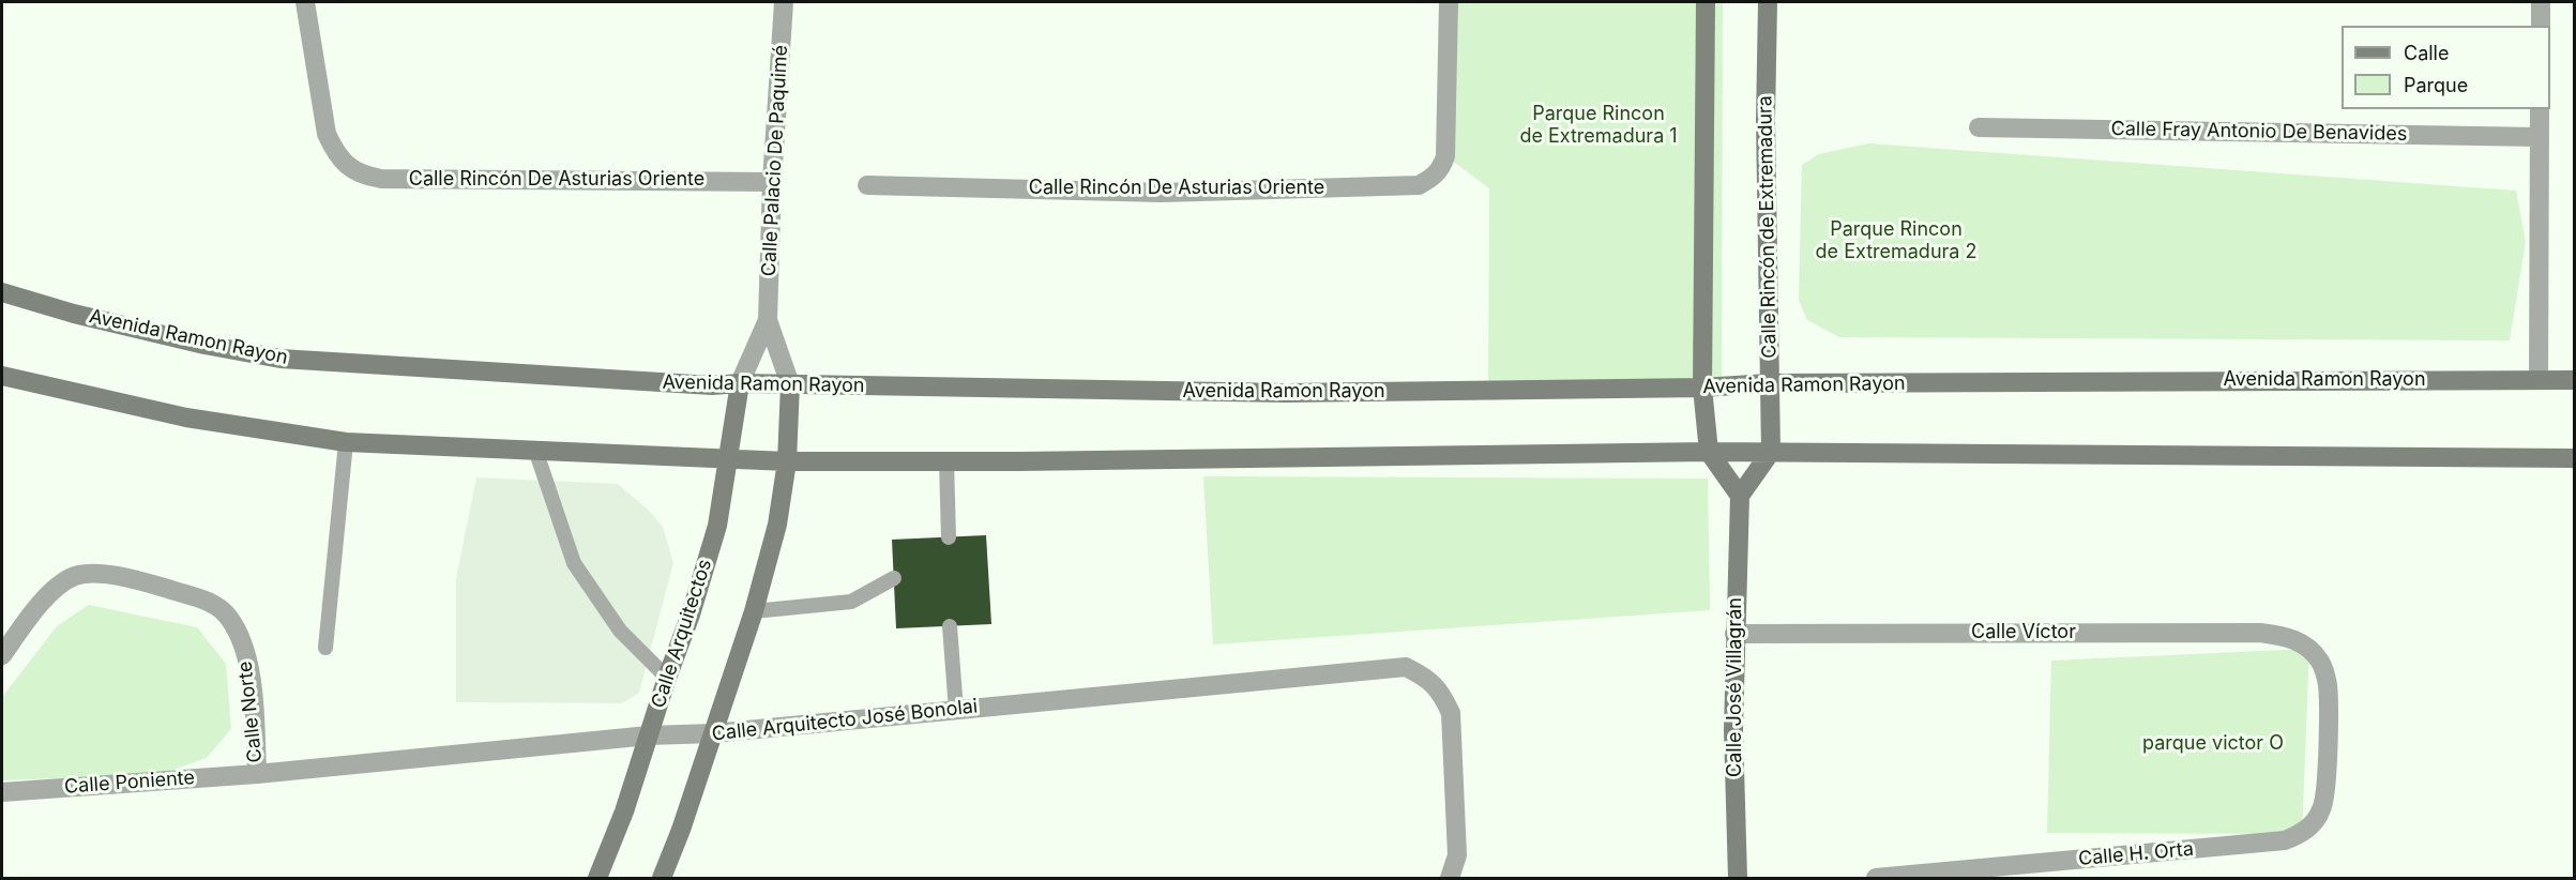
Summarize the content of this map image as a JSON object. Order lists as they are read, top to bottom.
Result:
{
  "streets": {
    "main road": [
      "Calle Rincón de Extremadura",
      "Avenida Ramon Rayon",
      "Calle Arquitectos",
      "Calle José Villagrán"
    ],
    "street": [
      "Calle Fray Antonio De Benavides",
      "Calle Palacio De Paquimé",
      "Calle Rincón De Asturias Oriente",
      "Calle Víctor",
      "Calle Norte",
      "Calle Arquitecto José Bonolai",
      "Calle Poniente",
      "Calle H. Orta"
    ]
  },
  "crossings": [
    ["Calle Palacio De Paquimé", "Calle Rincón De Asturias Oriente"],
    ["Calle Palacio De Paquimé", "Avenida Ramon Rayon"],
    ["Calle Palacio De Paquimé", "Calle Arquitectos"],
    ["Calle Rincón de Extremadura", "Avenida Ramon Rayon"],
    ["Avenida Ramon Rayon", "Calle Arquitectos"],
    ["Calle Víctor", "Calle José Villagrán"],
    ["Calle Víctor", "Calle H. Orta"],
    ["Calle Arquitectos", "Calle Arquitecto José Bonolai"],
    ["Calle Norte", "Calle Arquitecto José Bonolai"],
    ["Calle Norte", "Calle Poniente"],
    ["Calle Arquitecto José Bonolai", "Calle Poniente"]
  ],
  "parks": ["Parque Rincon de Extremadura 1", "Parque Rincon de Extremadura 2", "parque victor O"],
  "legend": ["Calle", "Parque"]
}
